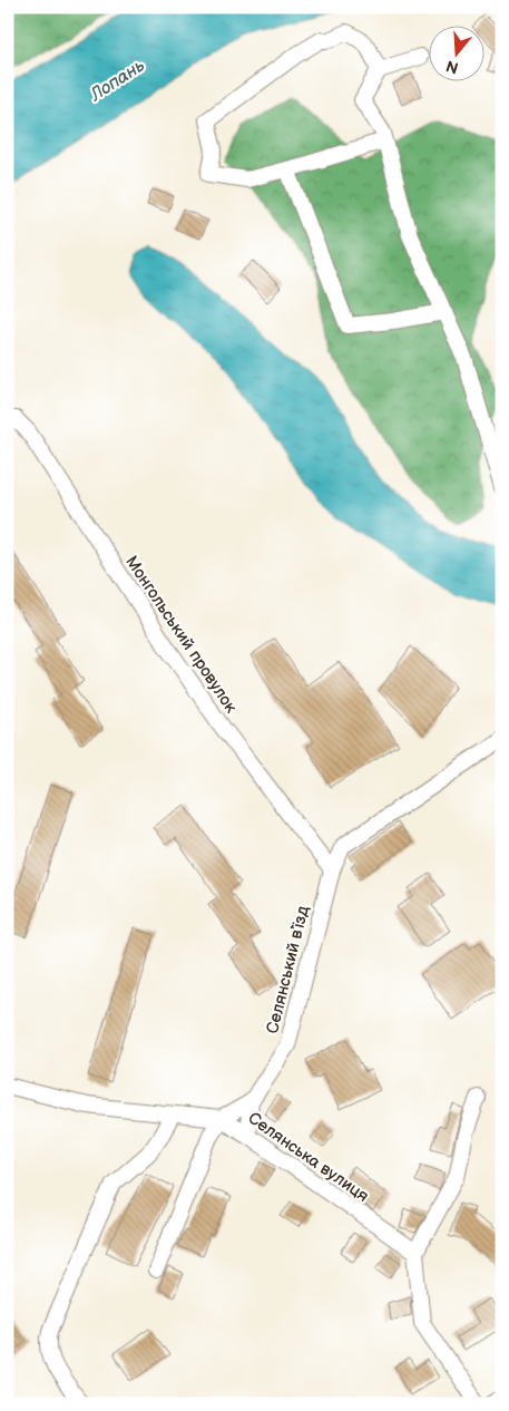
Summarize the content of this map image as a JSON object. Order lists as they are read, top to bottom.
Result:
{
  "streets": {
    "street": ["Монгольський провулок", "Селянський вʼїзд", "Селянська вулиця"]
  },
  "crossings": [
    ["Монгольський провулок", "Селянський вʼїзд"],
    ["Селянський вʼїзд", "Селянська вулиця"]
  ],
  "water": ["Лопань"],
  "north": "bottom"
}
